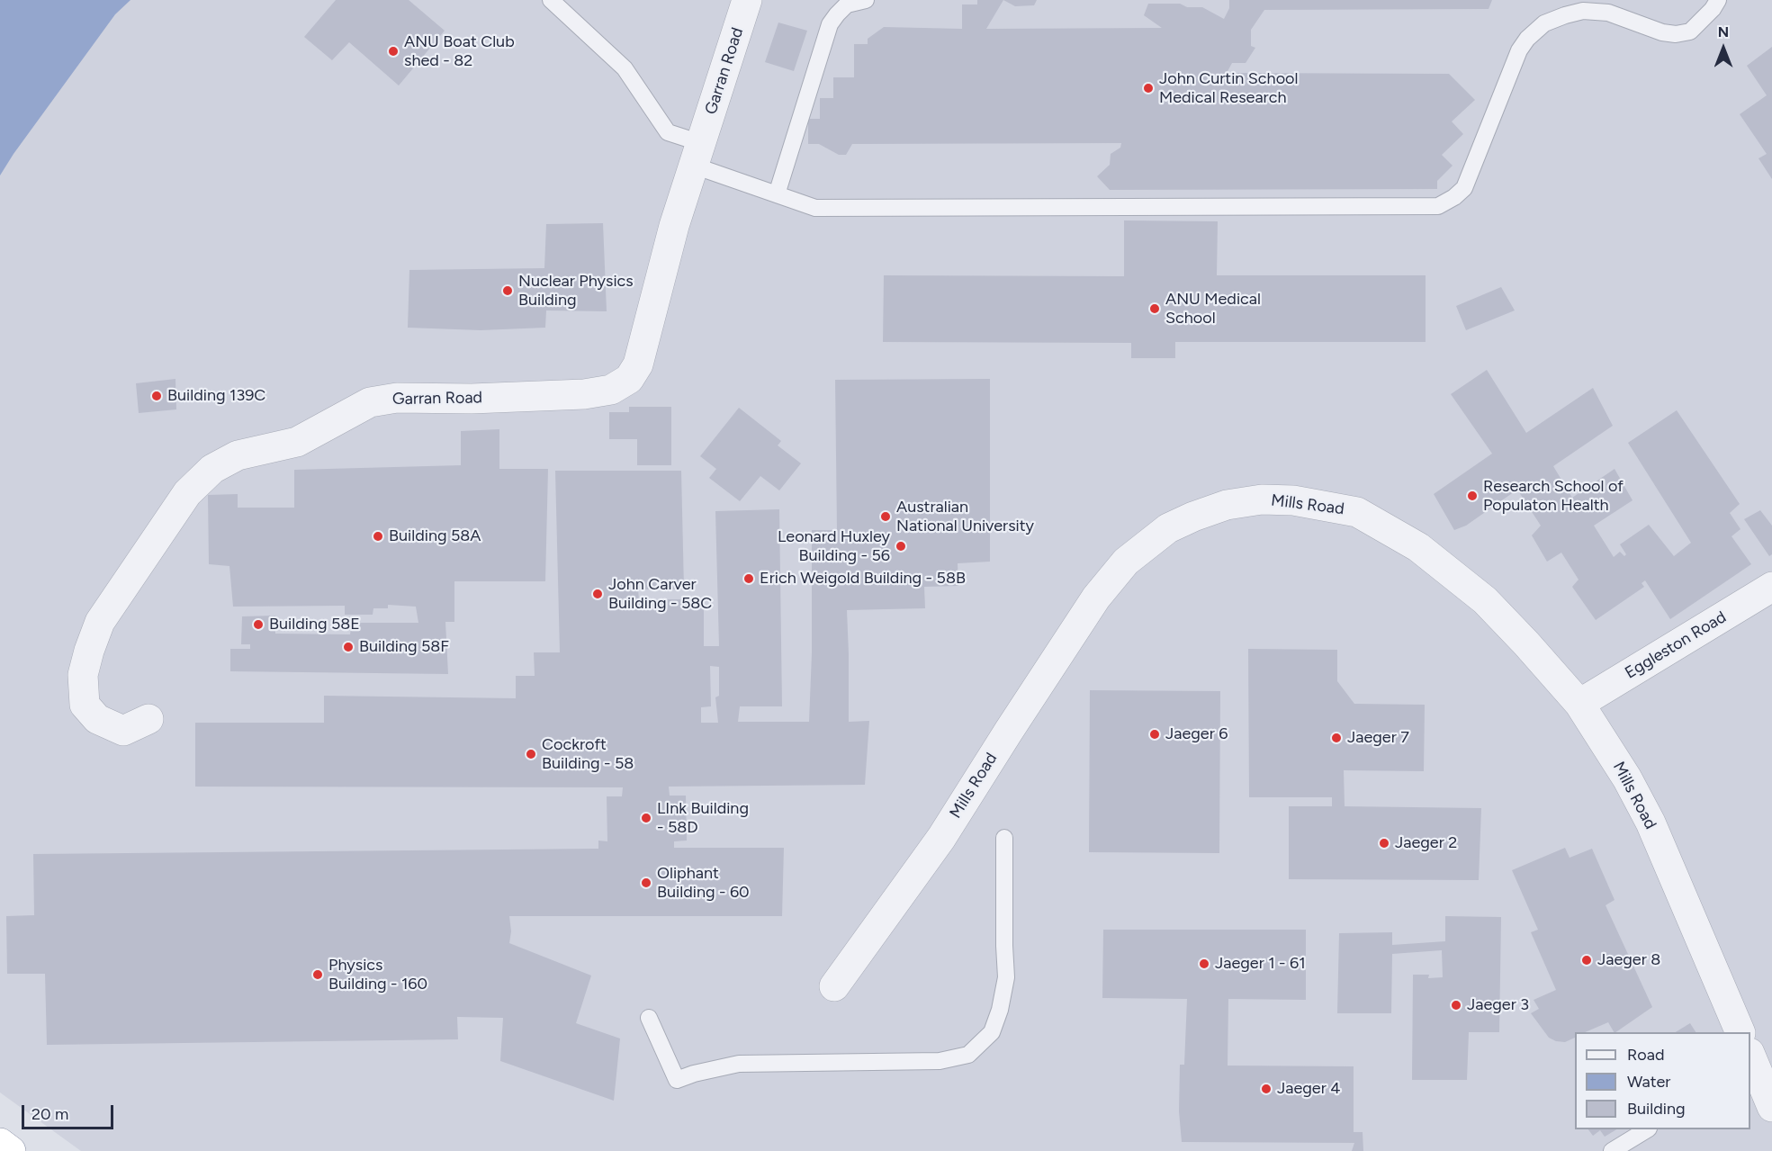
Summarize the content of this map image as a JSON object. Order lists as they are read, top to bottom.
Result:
{
  "streets": {
    "street": ["Garran Road", "Mills Road", "Eggleston Road"]
  },
  "crossings": [
    ["Mills Road", "Eggleston Road"]
  ],
  "places": [
    "ANU Boat Club shed - 82",
    "John Curtin School Medical Research",
    "Nuclear Physics Building",
    "ANU Medical School",
    "Building 139C",
    "Research School of Populaton Health",
    "Australian National University",
    "Building 58A",
    "Leonard Huxley Building - 56",
    "Erich Weigold Building - 58B",
    "John Carver Building - 58C",
    "Building 58E",
    "Building 58F",
    "Jaeger 6",
    "Jaeger 7",
    "Cockroft Building - 58",
    "LInk Building - 58D",
    "Jaeger 2",
    "Oliphant Building - 60",
    "Jaeger 8",
    "Jaeger 1 - 61",
    "Physics Building - 160",
    "Jaeger 3",
    "Jaeger 4"
  ],
  "legend": ["Road", "Water", "Building"],
  "scale_bar": "20 m",
  "north": "top"
}
